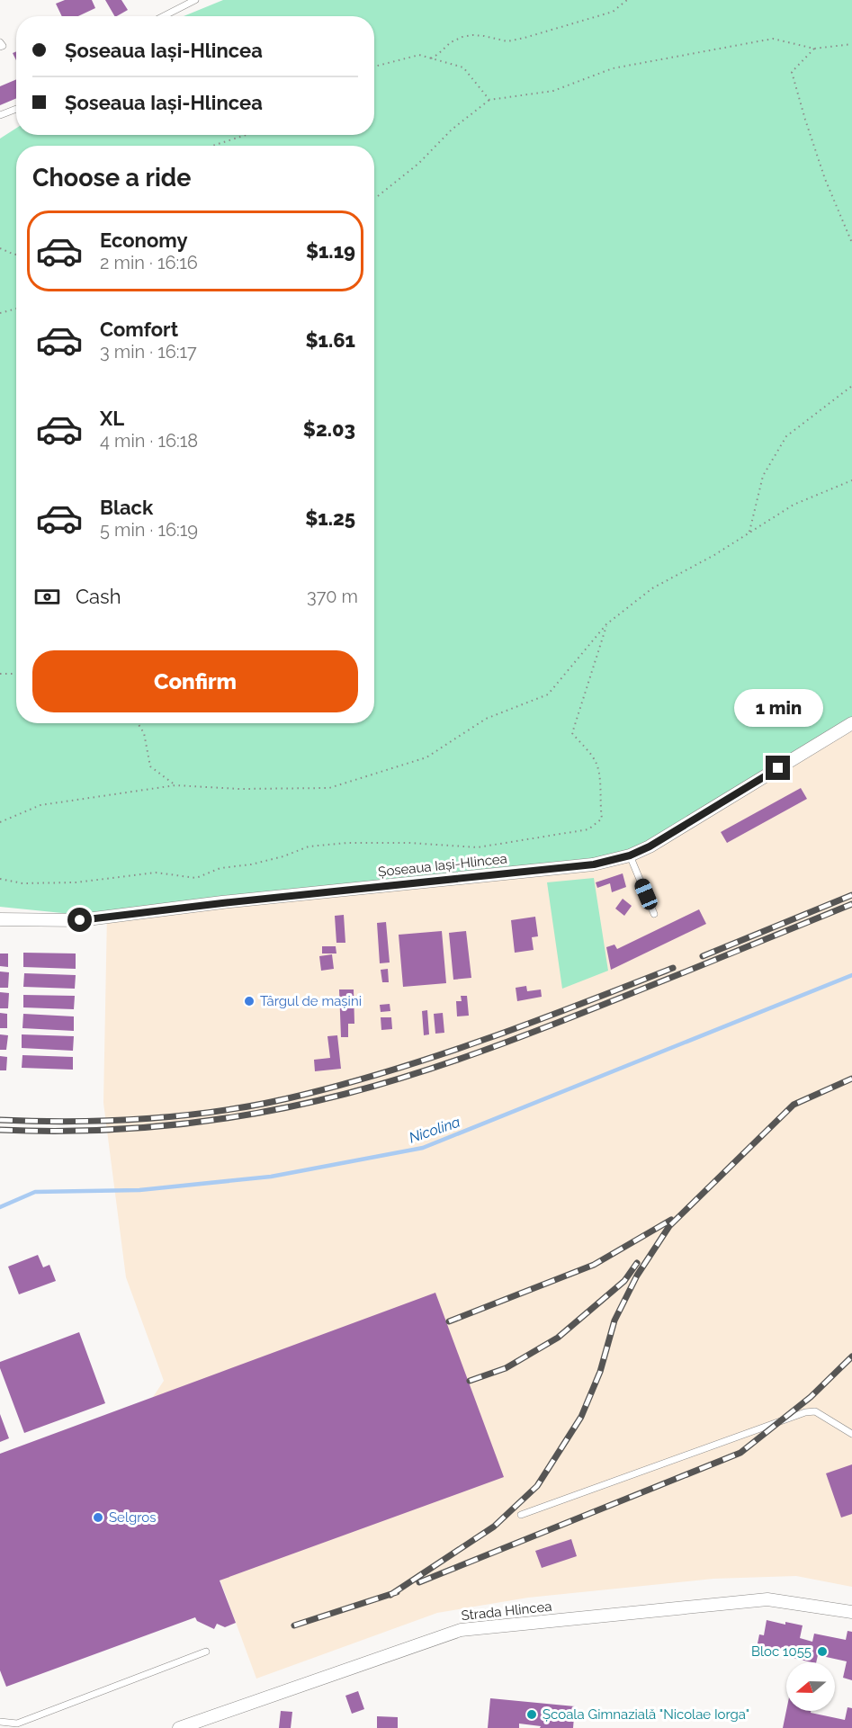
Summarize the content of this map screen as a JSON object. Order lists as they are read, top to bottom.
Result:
{
  "streets": {
    "street": ["Șoseaua Iași-Hlincea", "Strada Hlincea"]
  },
  "water": ["Nicolina"],
  "places": [
    "Târgul de mașini",
    "Selgros",
    "Bloc 1055",
    "Școala Gimnazială \"Nicolae Iorga\""
  ],
  "north": "left",
  "page": {
    "banner": ["Șoseaua Iași-Hlincea", "Șoseaua Iași-Hlincea"],
    "heading": "Choose a ride",
    "list": [
      {
        "name": "Economy",
        "note": "2 min · 16:16",
        "value": "$1.19"
      },
      {
        "name": "Comfort",
        "note": "3 min · 16:17",
        "value": "$1.61"
      },
      {
        "name": "XL",
        "note": "4 min · 16:18",
        "value": "$2.03"
      },
      {
        "name": "Black",
        "note": "5 min · 16:19",
        "value": "$1.25"
      }
    ],
    "pay": ["Cash", "370 m"],
    "buttons": "Confirm",
    "bubble": "1 min"
  }
}
